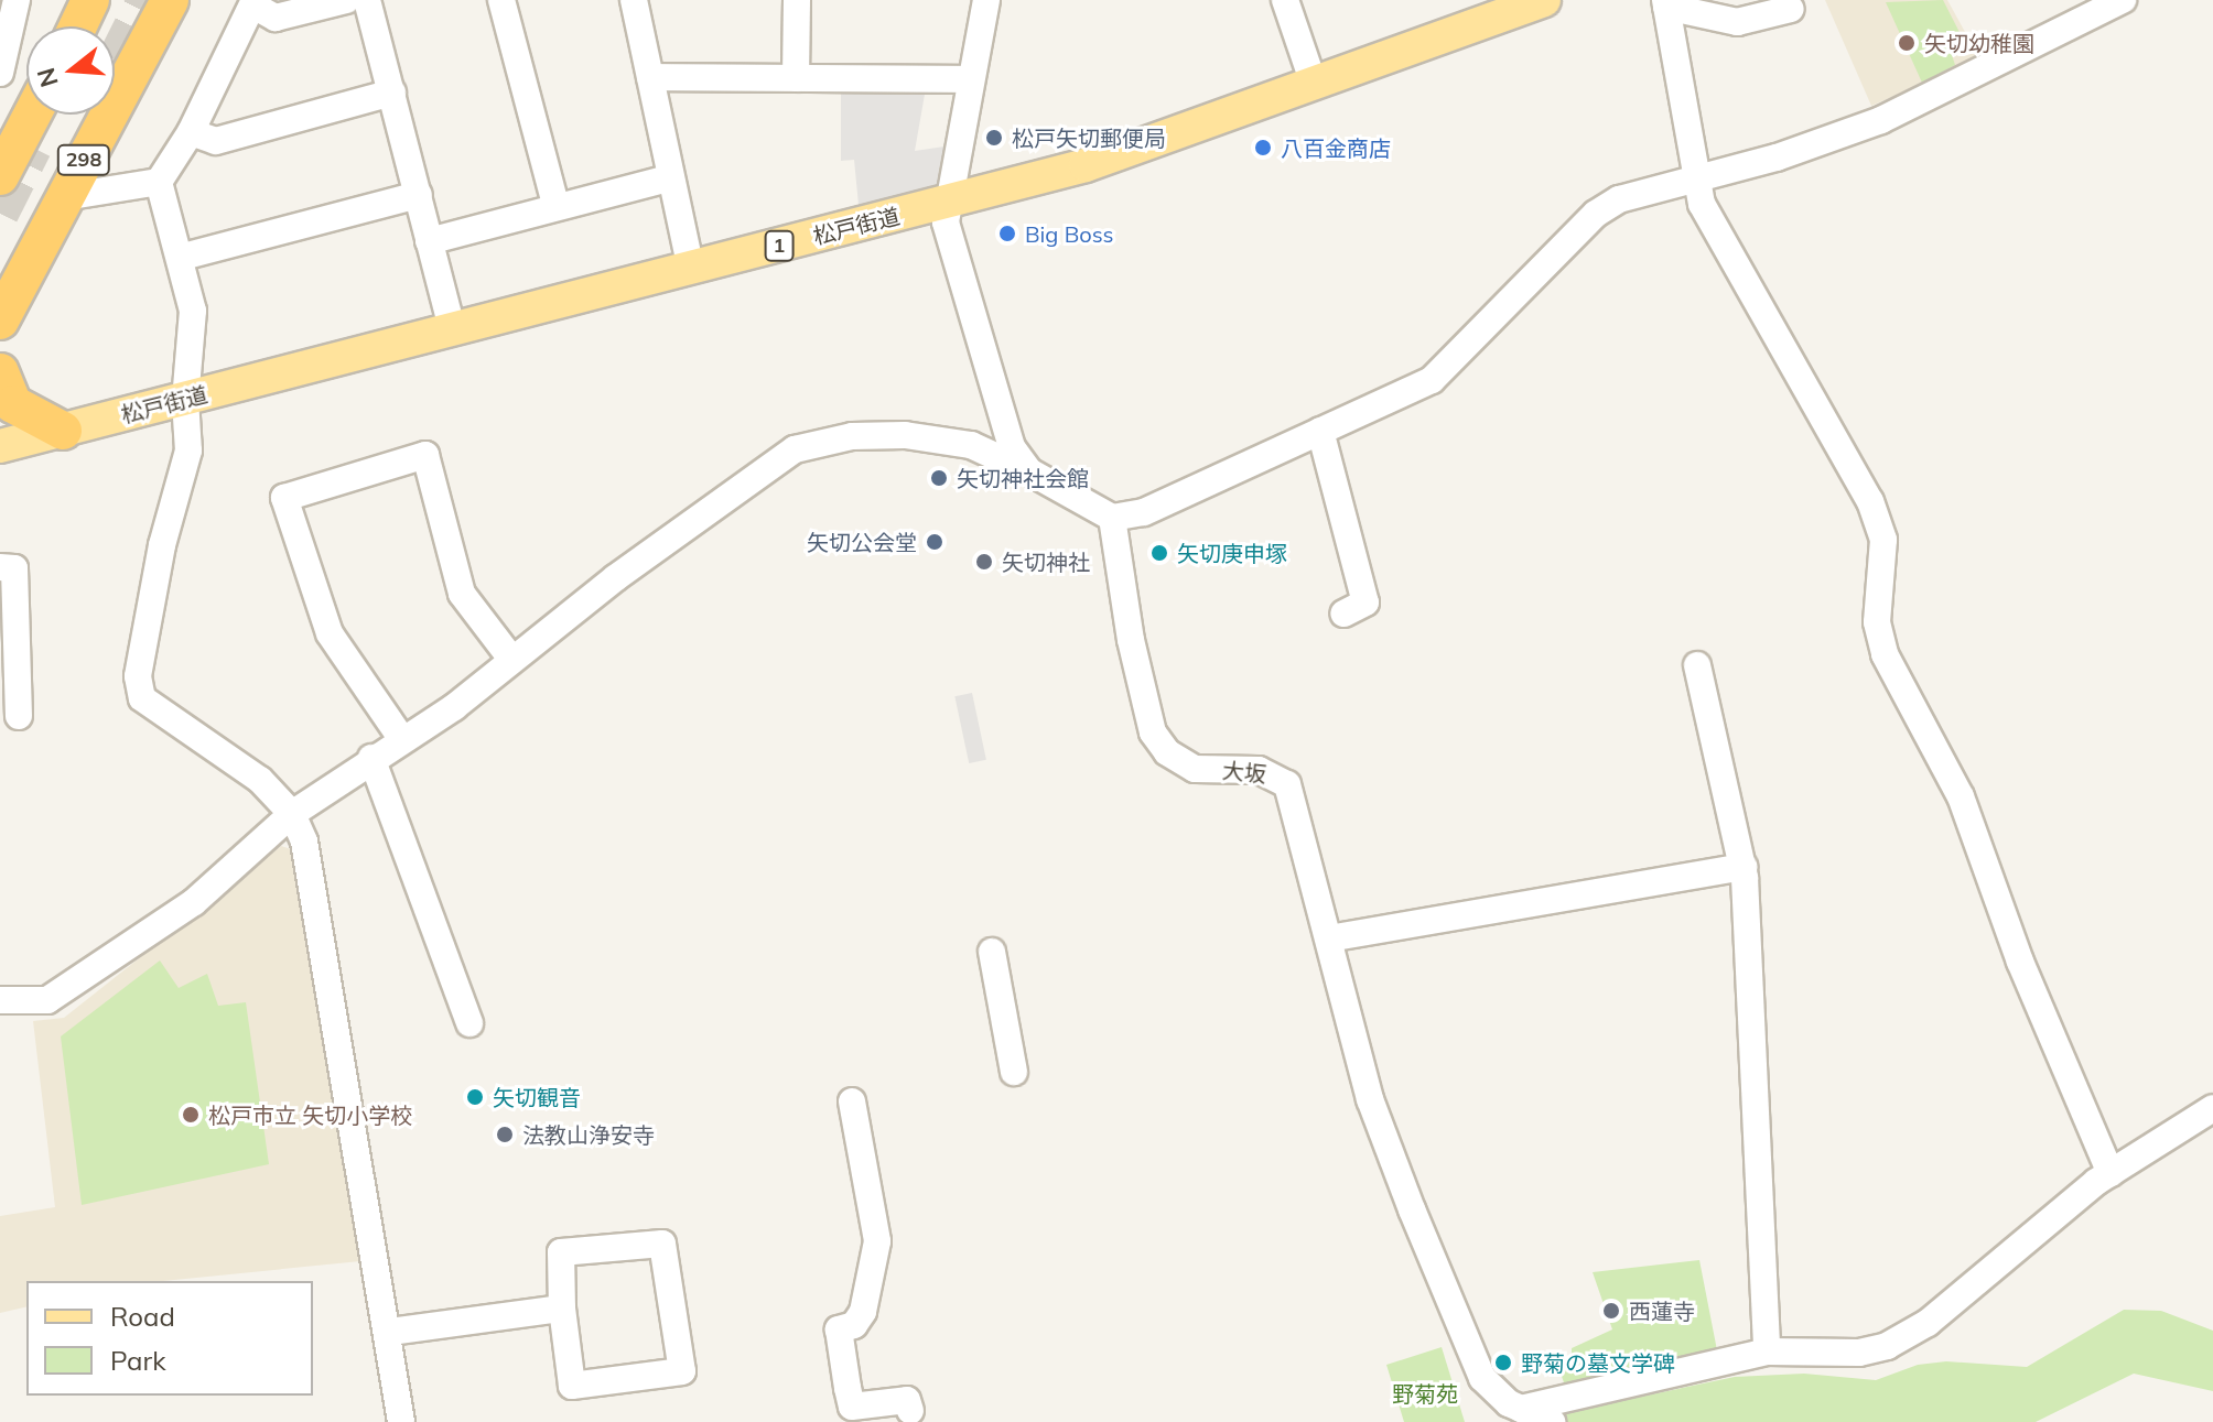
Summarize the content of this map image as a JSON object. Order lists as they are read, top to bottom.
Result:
{
  "streets": {
    "highway": ["298"],
    "main road": ["松戸街道", "1"],
    "street": ["大坂"]
  },
  "parks": ["野菊苑"],
  "places": [
    "矢切幼稚園",
    "松戸矢切郵便局",
    "八百金商店",
    "Big Boss",
    "矢切神社会館",
    "矢切公会堂",
    "矢切庚申塚",
    "矢切神社",
    "矢切観音",
    "松戸市立 矢切小学校",
    "法教山浄安寺",
    "西蓮寺",
    "野菊の墓文学碑"
  ],
  "legend": ["Road", "Park"],
  "north": "left"
}
